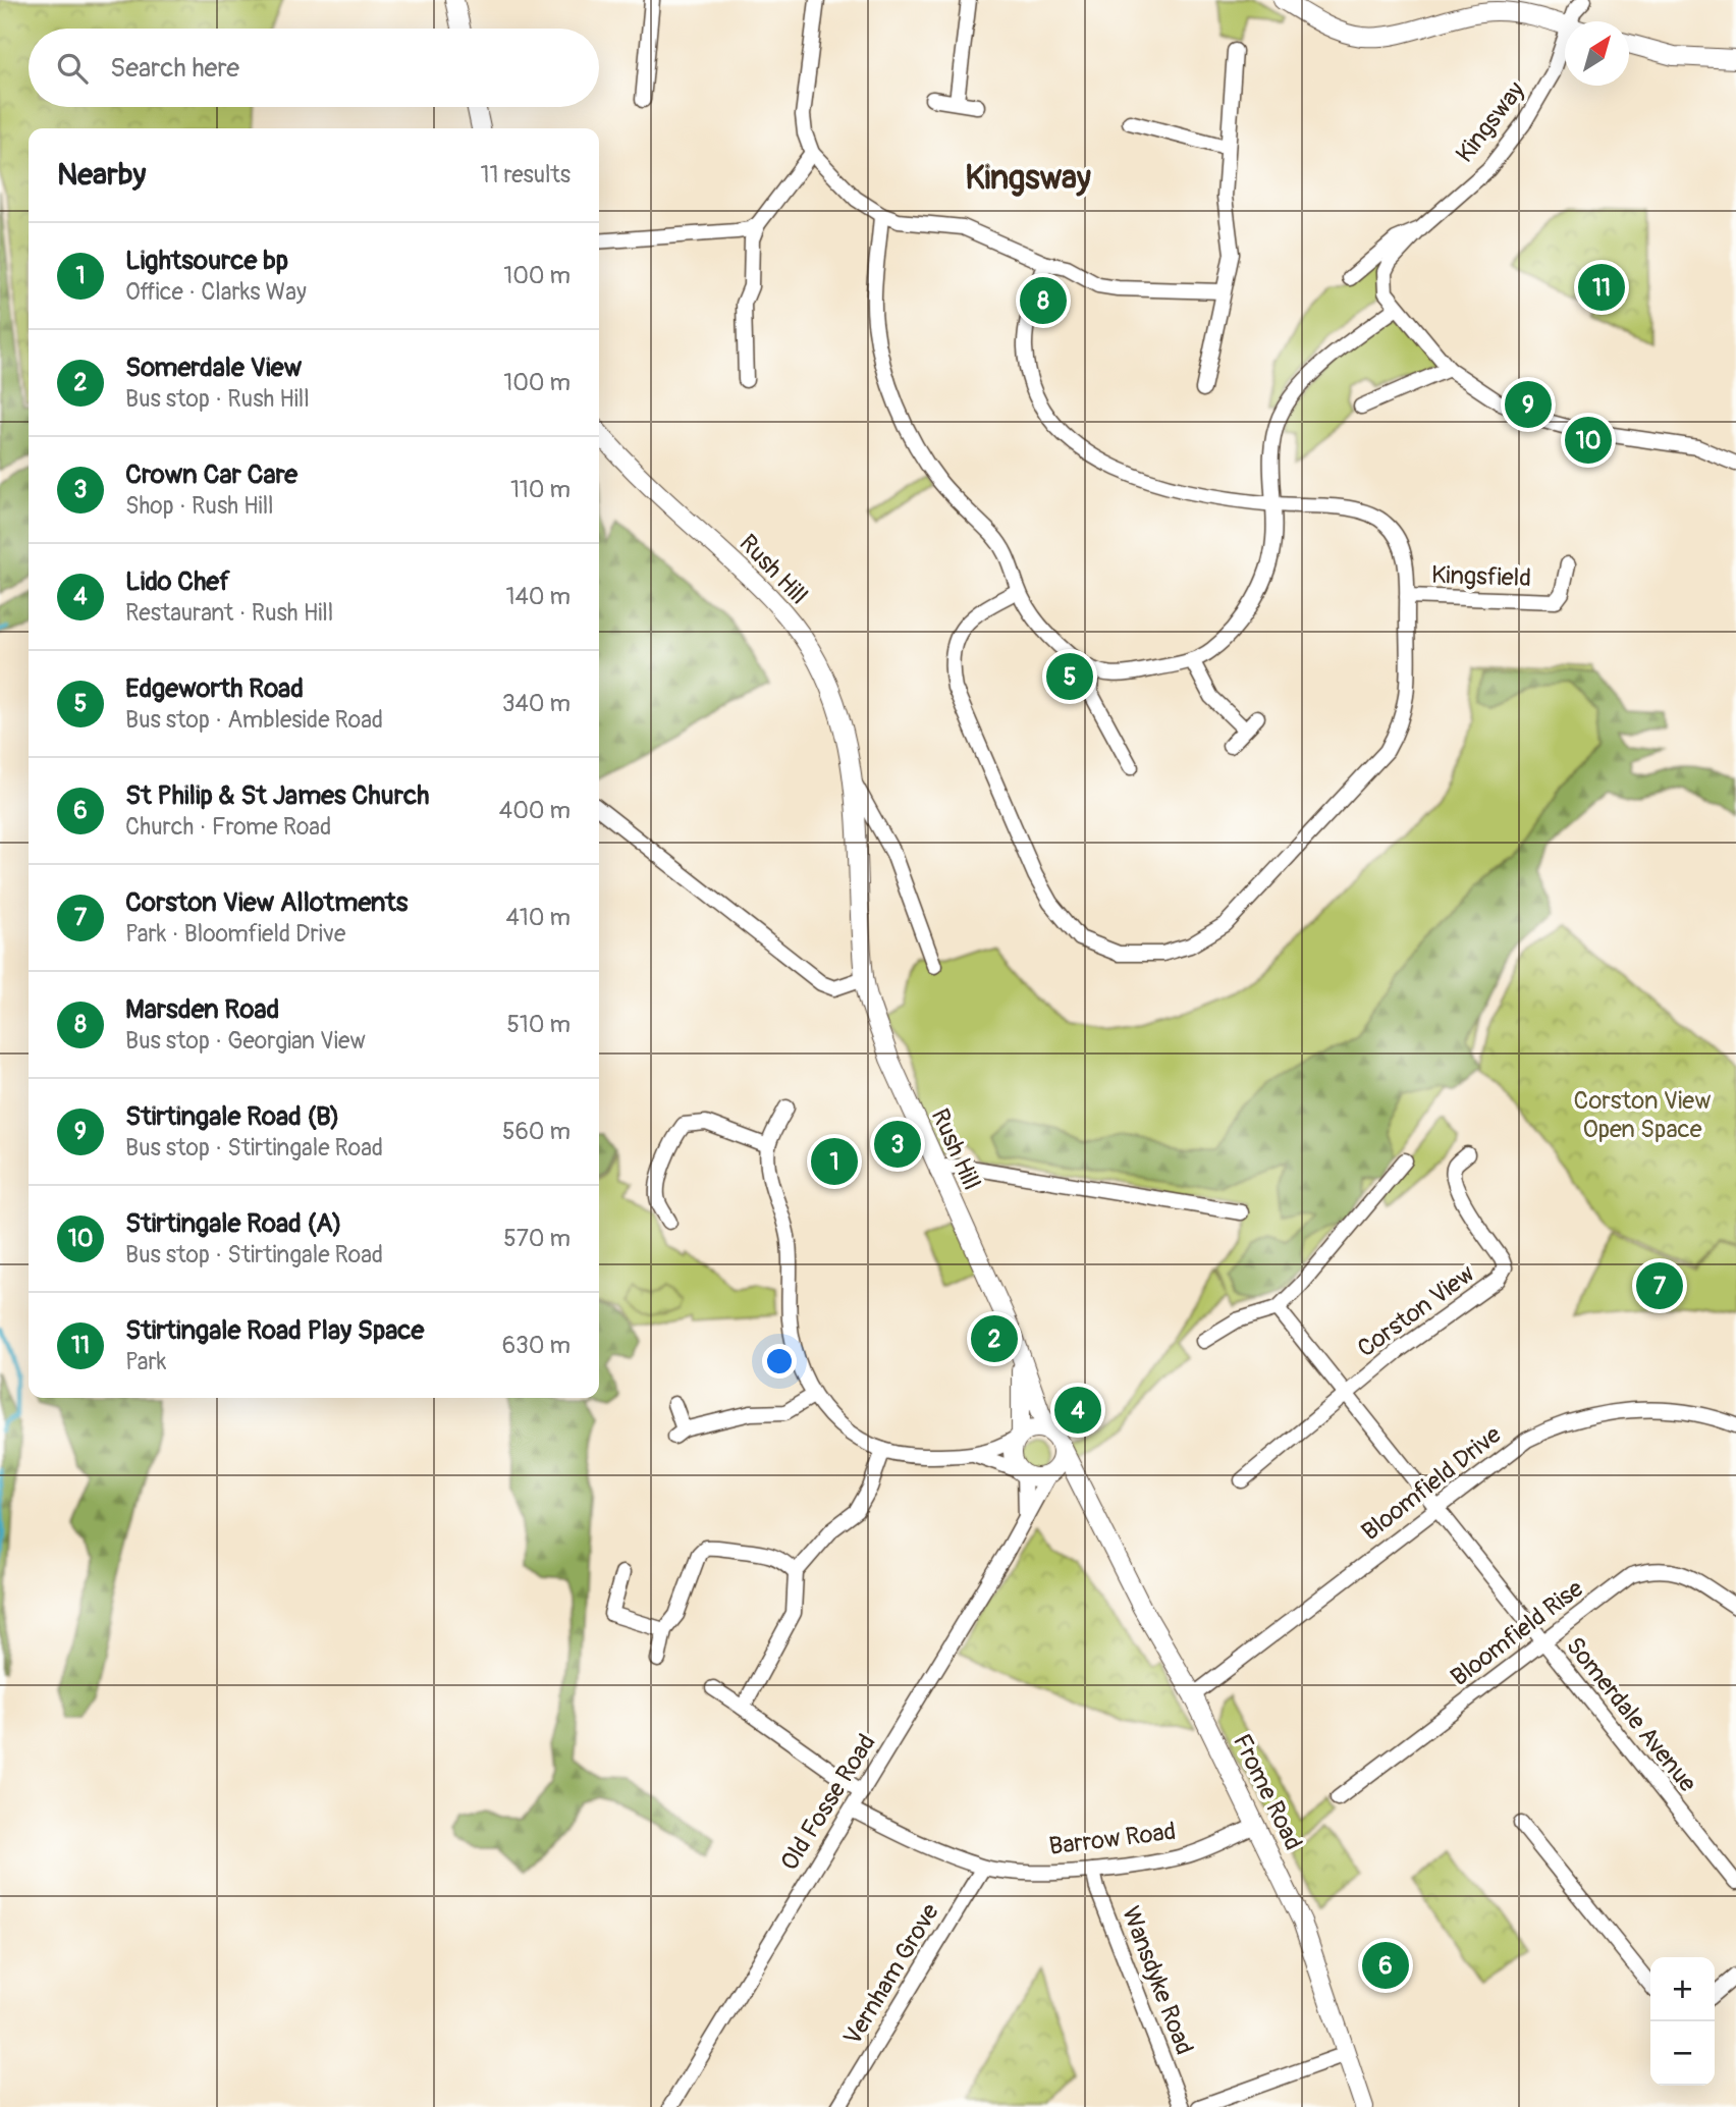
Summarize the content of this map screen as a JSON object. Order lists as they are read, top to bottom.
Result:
{
  "streets": {
    "street": [
      "Kingsway",
      "Rush Hill",
      "Kingsfield",
      "Corston View",
      "Bloomfield Drive",
      "Bloomfield Rise",
      "Somerdale Avenue",
      "Frome Road",
      "Old Fosse Road",
      "Barrow Road",
      "Vernham Grove",
      "Wansdyke Road"
    ]
  },
  "crossings": [
    ["Rush Hill", "Frome Road"],
    ["Rush Hill", "Old Fosse Road"],
    ["Corston View", "Bloomfield Drive"],
    ["Corston View", "Somerdale Avenue"],
    ["Bloomfield Drive", "Somerdale Avenue"],
    ["Bloomfield Drive", "Frome Road"],
    ["Bloomfield Rise", "Somerdale Avenue"],
    ["Frome Road", "Old Fosse Road"],
    ["Frome Road", "Barrow Road"],
    ["Old Fosse Road", "Barrow Road"],
    ["Barrow Road", "Vernham Grove"],
    ["Barrow Road", "Wansdyke Road"]
  ],
  "districts": ["Kingsway"],
  "parks": ["Corston View Open Space"],
  "north": "top right",
  "page": {
    "search": "Search here",
    "heading": ["Nearby", "11 results"],
    "list": [
      {
        "mark": "1",
        "name": "Lightsource bp",
        "note": "Office · Clarks Way",
        "value": "100 m"
      },
      {
        "mark": "2",
        "name": "Somerdale View",
        "note": "Bus stop · Rush Hill",
        "value": "100 m"
      },
      {
        "mark": "3",
        "name": "Crown Car Care",
        "note": "Shop · Rush Hill",
        "value": "110 m"
      },
      {
        "mark": "4",
        "name": "Lido Chef",
        "note": "Restaurant · Rush Hill",
        "value": "140 m"
      },
      {
        "mark": "5",
        "name": "Edgeworth Road",
        "note": "Bus stop · Ambleside Road",
        "value": "340 m"
      },
      {
        "mark": "6",
        "name": "St Philip & St James Church",
        "note": "Church · Frome Road",
        "value": "400 m"
      },
      {
        "mark": "7",
        "name": "Corston View Allotments",
        "note": "Park · Bloomfield Drive",
        "value": "410 m"
      },
      {
        "mark": "8",
        "name": "Marsden Road",
        "note": "Bus stop · Georgian View",
        "value": "510 m"
      },
      {
        "mark": "9",
        "name": "Stirtingale Road (B)",
        "note": "Bus stop · Stirtingale Road",
        "value": "560 m"
      },
      {
        "mark": "10",
        "name": "Stirtingale Road (A)",
        "note": "Bus stop · Stirtingale Road",
        "value": "570 m"
      },
      {
        "mark": "11",
        "name": "Stirtingale Road Play Space",
        "note": "Park",
        "value": "630 m"
      }
    ],
    "pins": [
      "11",
      "8",
      "9",
      "10",
      "5",
      "3",
      "1",
      "7",
      "2",
      "4",
      "6"
    ],
    "map_buttons": ["+", "−"]
  }
}
